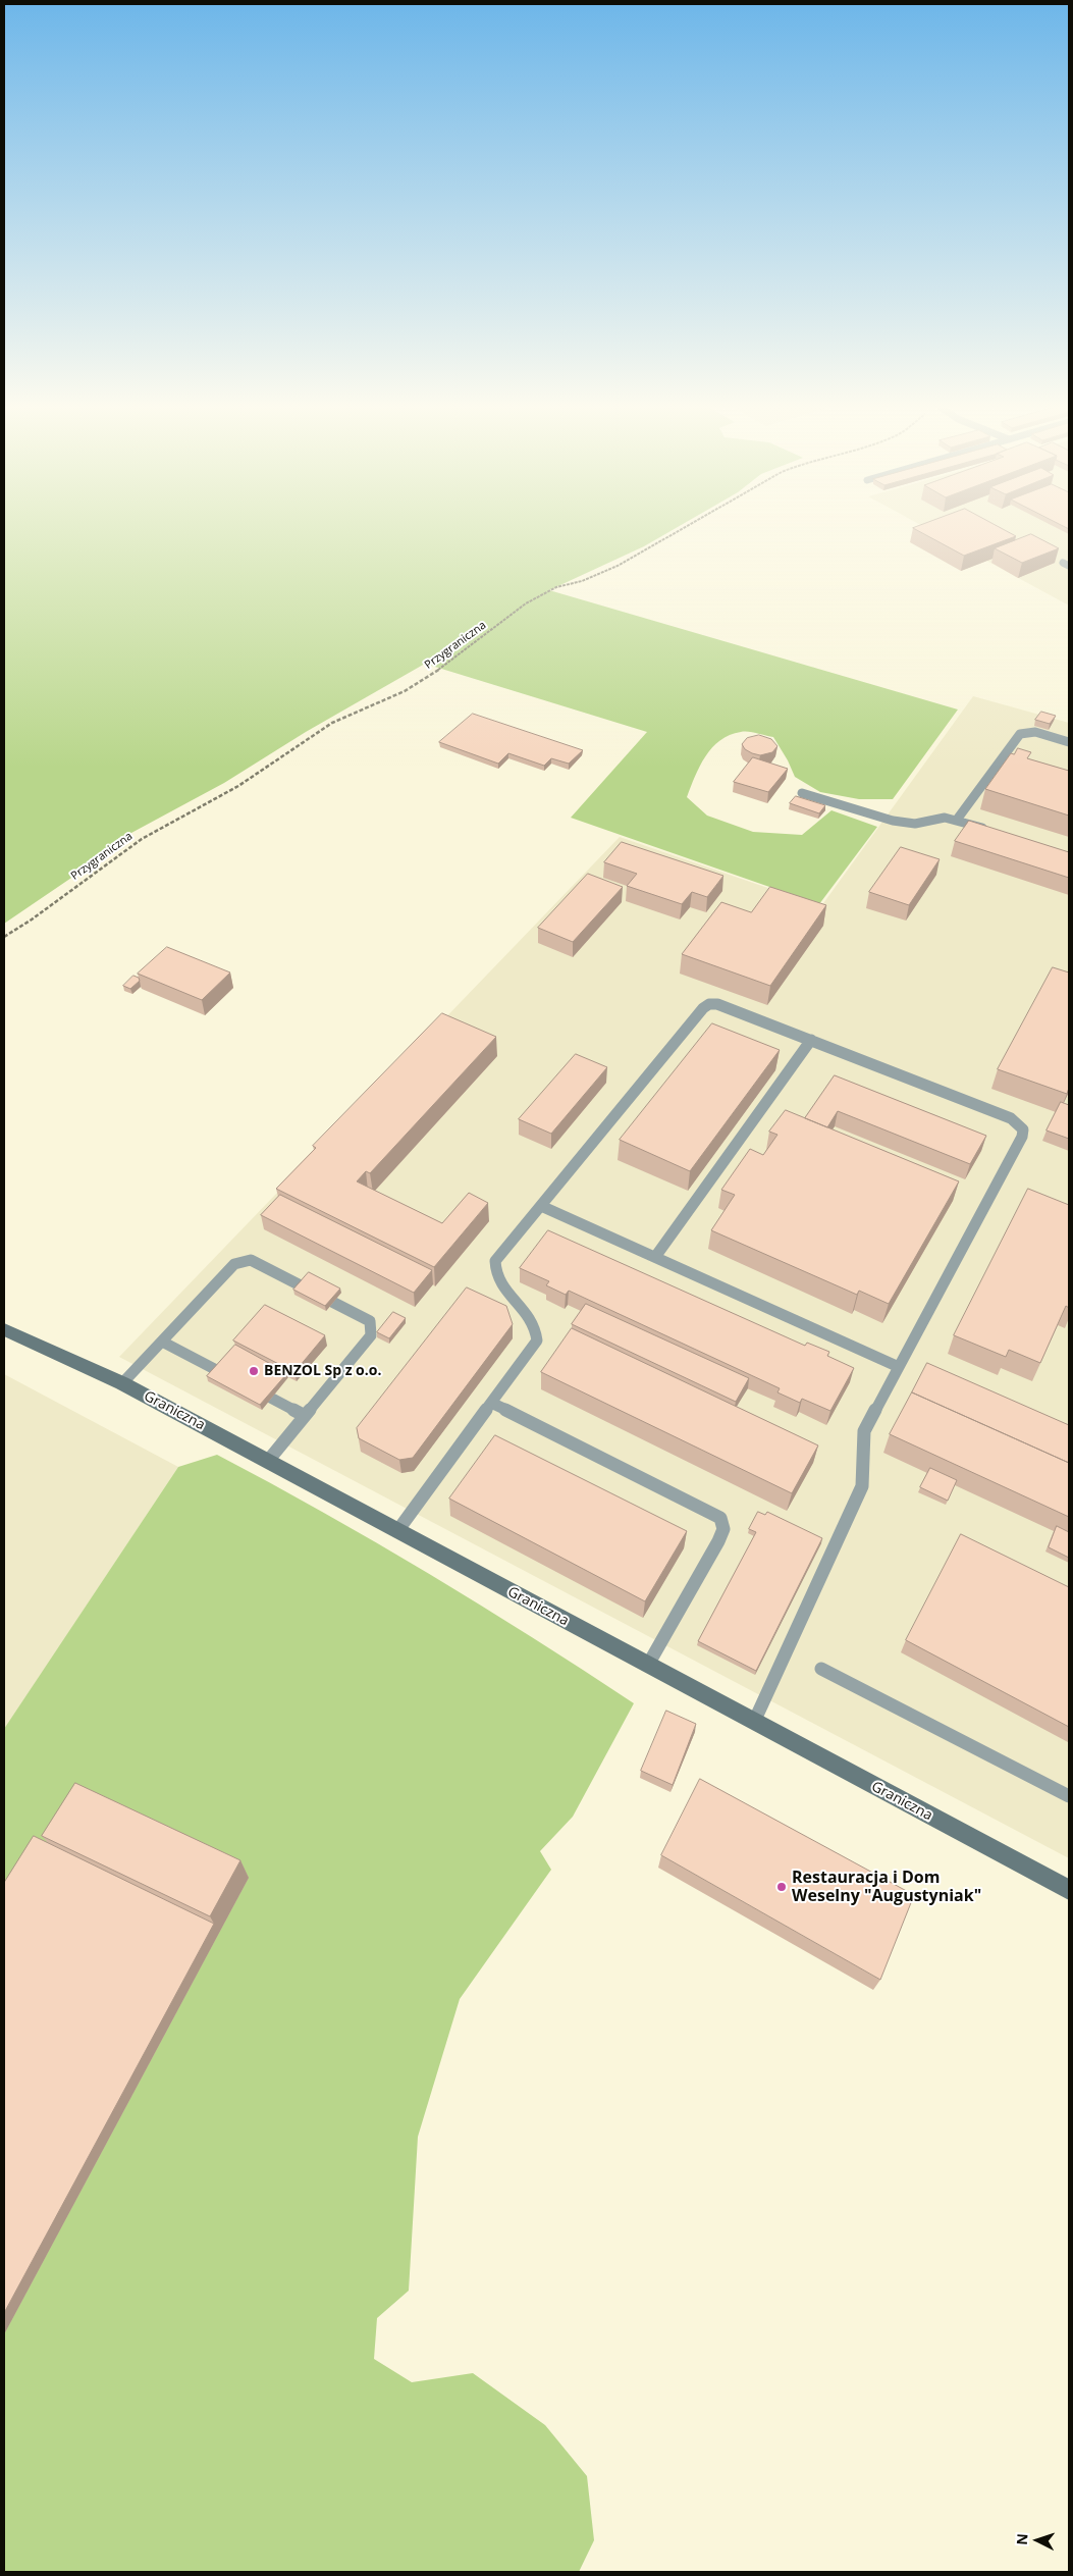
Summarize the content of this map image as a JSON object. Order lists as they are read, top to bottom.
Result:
{
  "streets": {
    "street": ["Graniczna"],
    "path": ["Przygraniczna"]
  },
  "places": ["BENZOL Sp z o.o.", "Restauracja i Dom Weselny \"Augustyniak\""],
  "north": "left"
}
